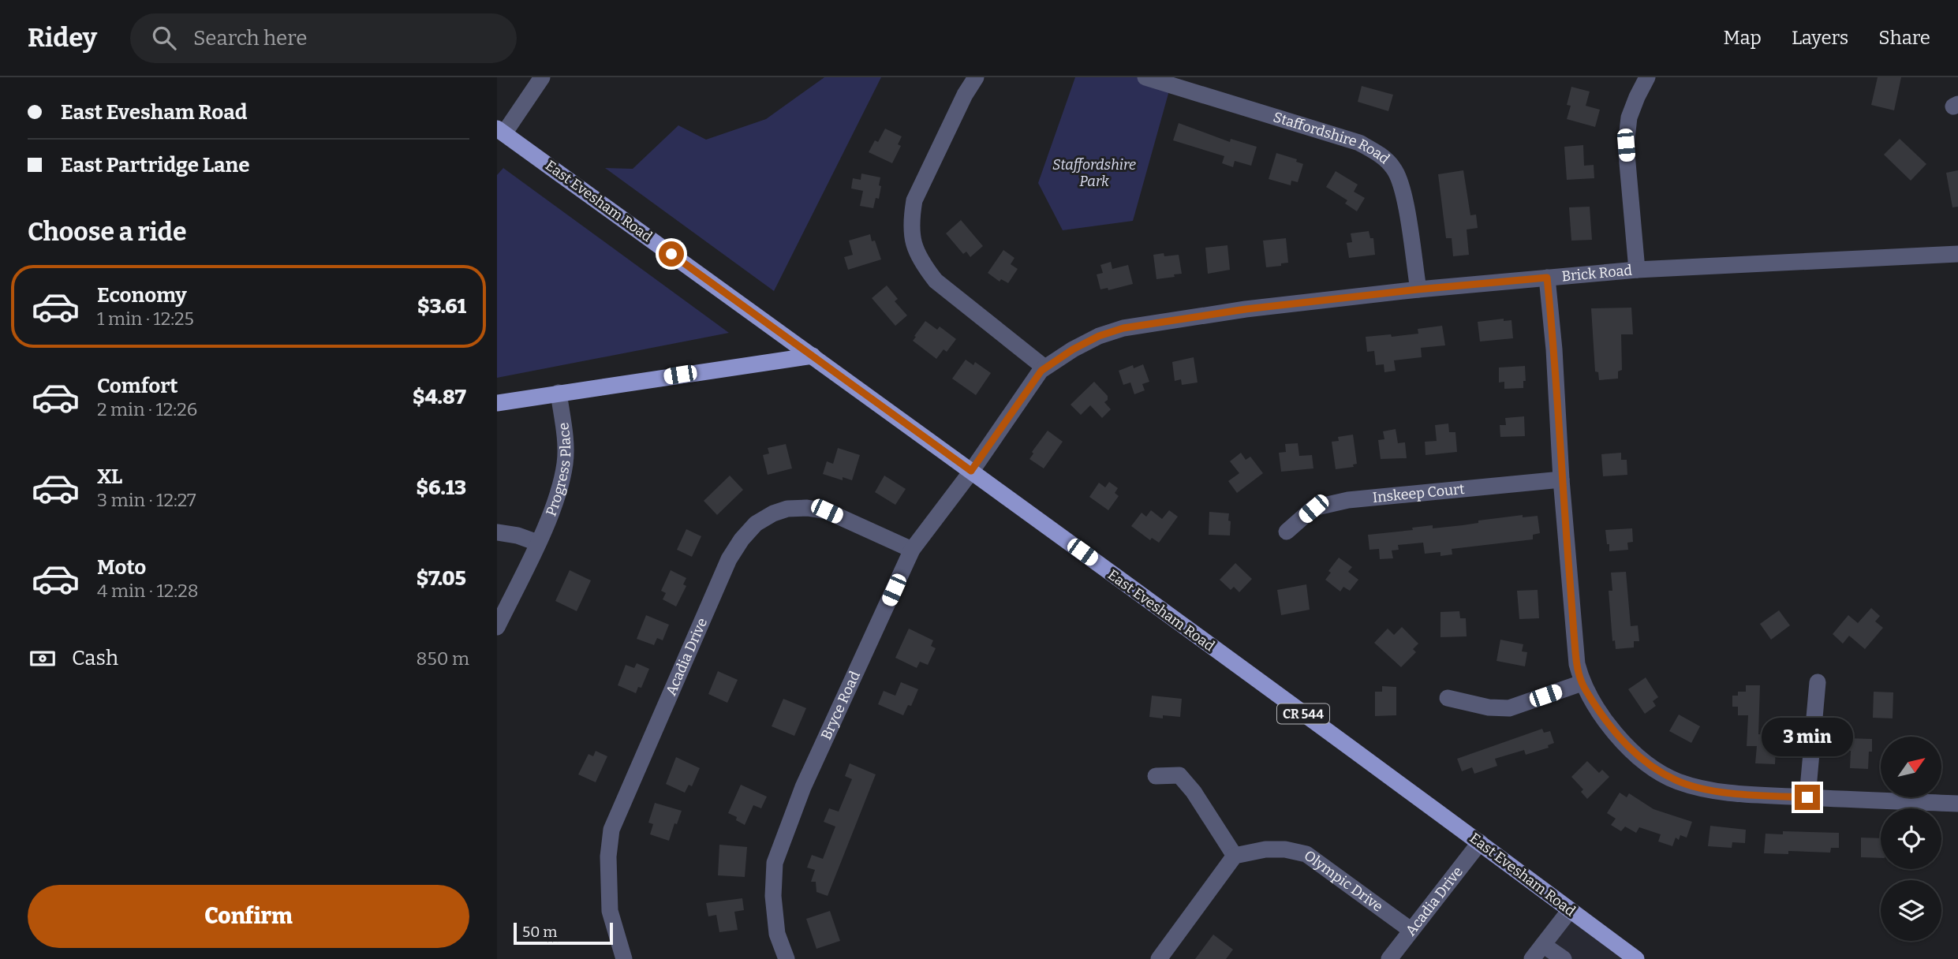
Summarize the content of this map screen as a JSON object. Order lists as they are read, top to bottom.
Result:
{
  "streets": {
    "main road": ["East Evesham Road", "CR 544"],
    "street": [
      "Staffordshire Road",
      "Brick Road",
      "Progress Place",
      "Inskeep Court",
      "Acadia Drive",
      "Bryce Road",
      "Olympic Drive"
    ]
  },
  "crossings": [
    ["Staffordshire Road", "Brick Road"],
    ["East Evesham Road", "Brick Road"],
    ["East Evesham Road", "Acadia Drive"],
    ["East Evesham Road", "Bryce Road"],
    ["Brick Road", "Bryce Road"],
    ["Acadia Drive", "Bryce Road"],
    ["Acadia Drive", "Olympic Drive"]
  ],
  "parks": ["Staffordshire Park"],
  "scale_bar": "50 m",
  "north": "top right",
  "page": {
    "header": "Ridey",
    "search": "Search here",
    "nav": ["Map", "Layers", "Share"],
    "banner": ["East Evesham Road", "East Partridge Lane"],
    "heading": "Choose a ride",
    "list": [
      {
        "name": "Economy",
        "note": "1 min · 12:25",
        "value": "$3.61"
      },
      {
        "name": "Comfort",
        "note": "2 min · 12:26",
        "value": "$4.87"
      },
      {
        "name": "XL",
        "note": "3 min · 12:27",
        "value": "$6.13"
      },
      {
        "name": "Moto",
        "note": "4 min · 12:28",
        "value": "$7.05"
      }
    ],
    "pay": ["Cash", "850 m"],
    "bubble": "3 min",
    "buttons": "Confirm",
    "scale": "50 m"
  }
}
